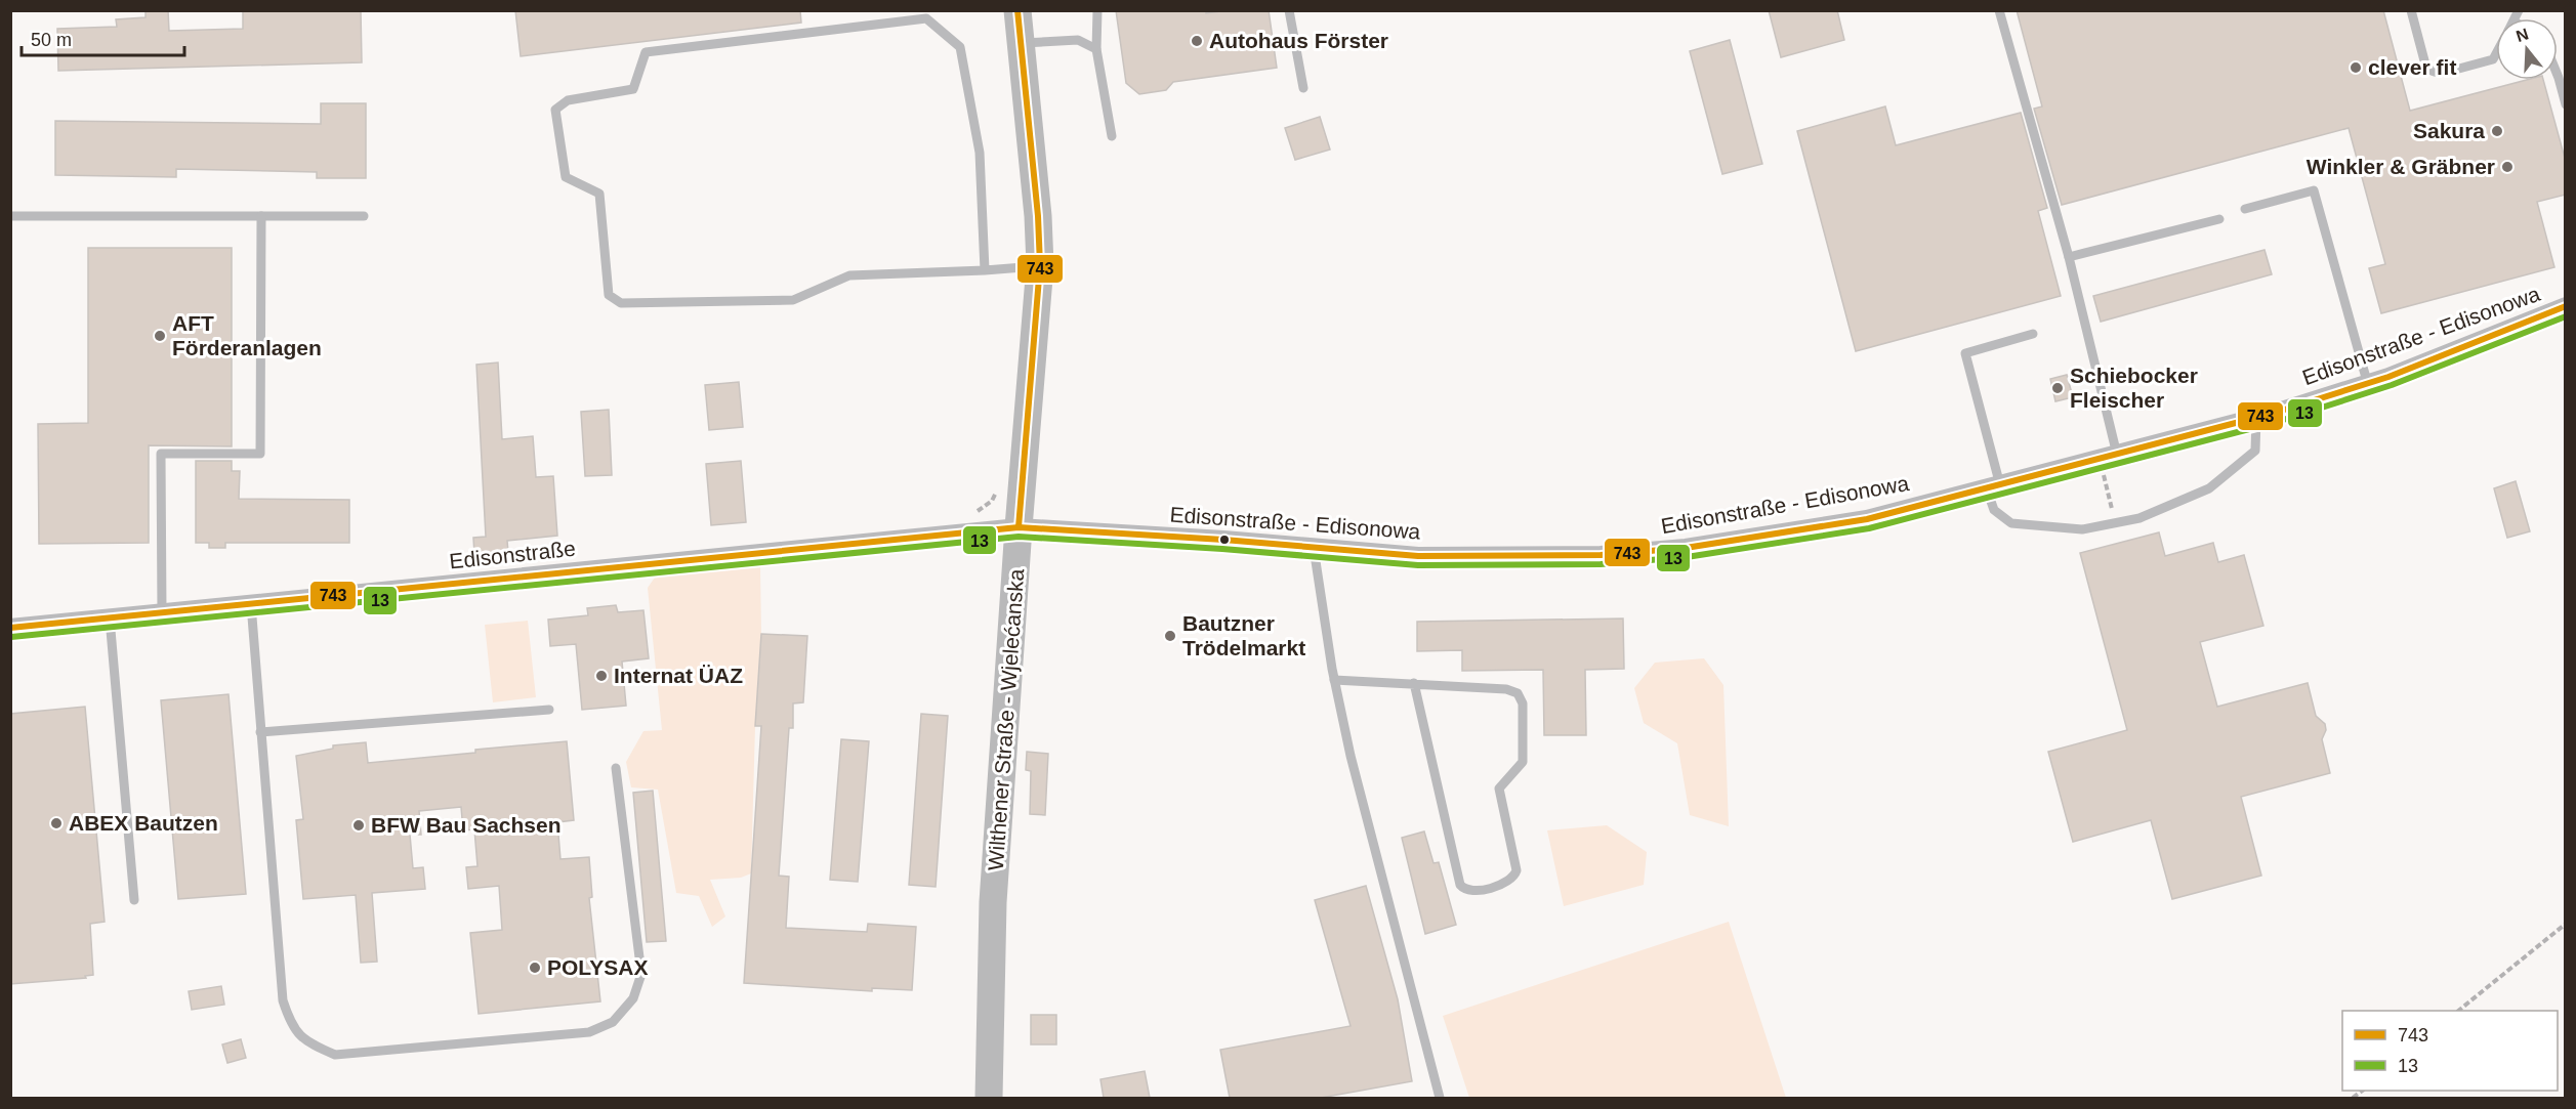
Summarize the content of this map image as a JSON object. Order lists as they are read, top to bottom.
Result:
{
  "streets": {
    "main road": ["Wilthener Straße - Wjelećanska"],
    "street": ["Edisonstraße - Edisonowa", "Edisonstraße"]
  },
  "crossings": [
    ["Edisonstraße - Edisonowa", "Edisonstraße"],
    ["Edisonstraße - Edisonowa", "Wilthener Straße - Wjelećanska"],
    ["Edisonstraße", "Wilthener Straße - Wjelećanska"]
  ],
  "places": [
    "Autohaus Förster",
    "clever fit",
    "Sakura",
    "Winkler & Gräbner",
    "AFT Förderanlagen",
    "Schiebocker Fleischer",
    "Bautzner Trödelmarkt",
    "Internat ÜAZ",
    "ABEX Bautzen",
    "BFW Bau Sachsen",
    "POLYSAX"
  ],
  "lines": ["transit line 743", "transit line 13"],
  "legend": ["743", "13"],
  "scale_bar": "50 m",
  "north": "top"
}
